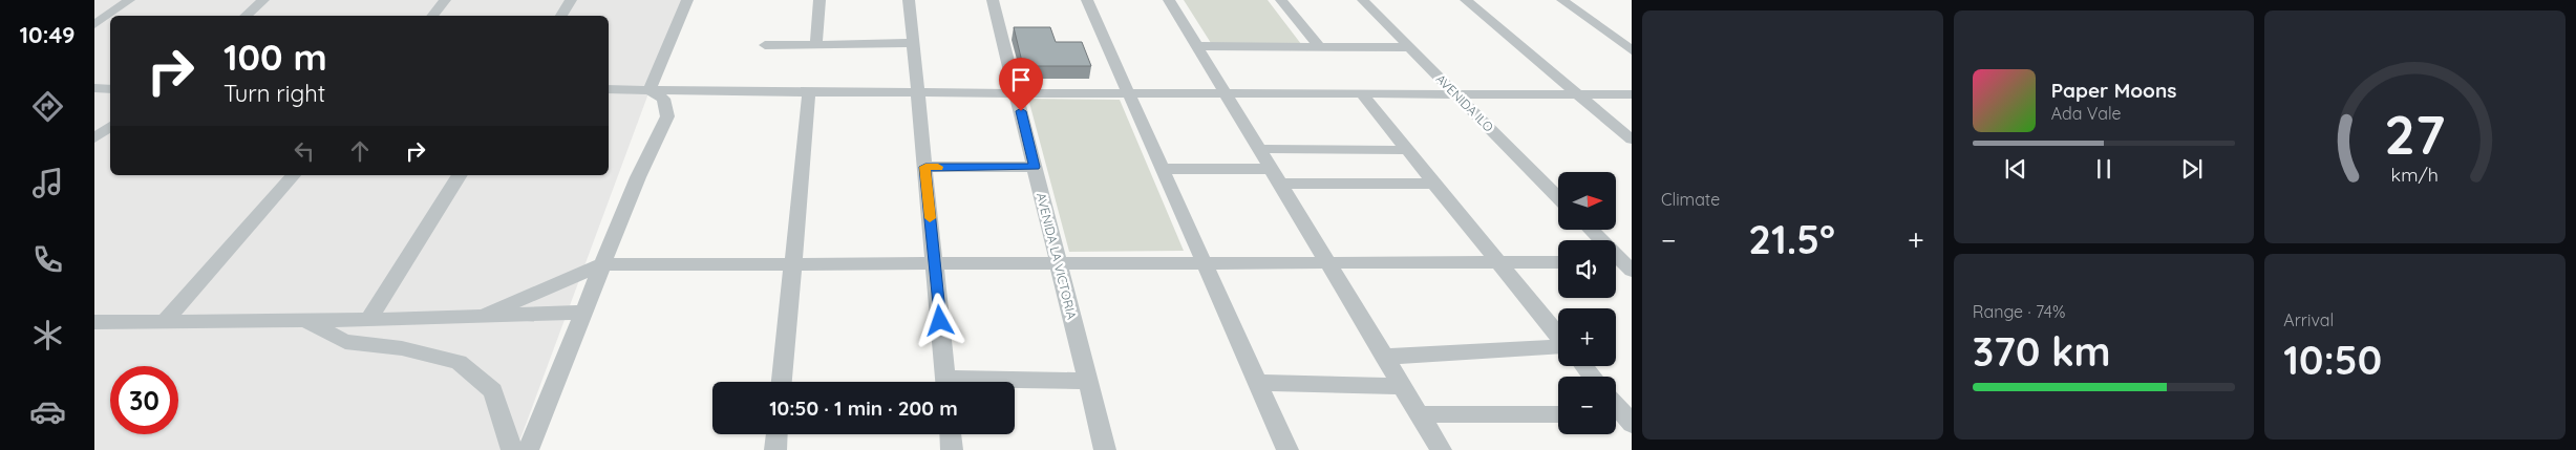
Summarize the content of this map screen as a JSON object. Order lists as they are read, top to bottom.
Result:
{
  "streets": {
    "street": ["AVENIDA ILO", "AVENIDA LA VICTORIA"]
  },
  "north": "right",
  "page": {
    "tabs": "10:49",
    "tile": [
      "Climate",
      ["Range · 74%", "370 km"],
      ["Arrival", "10:50"]
    ],
    "turn": ["100 m", "Turn right"],
    "song": ["Paper Moons", "Ada Vale"],
    "map_buttons": ["+", "−"],
    "heat": ["−", "21.5°", "+"],
    "limit": "30",
    "trip": "10:50 · 1 min · 200 m",
    "gauge": ["27", "km/h"]
  }
}
